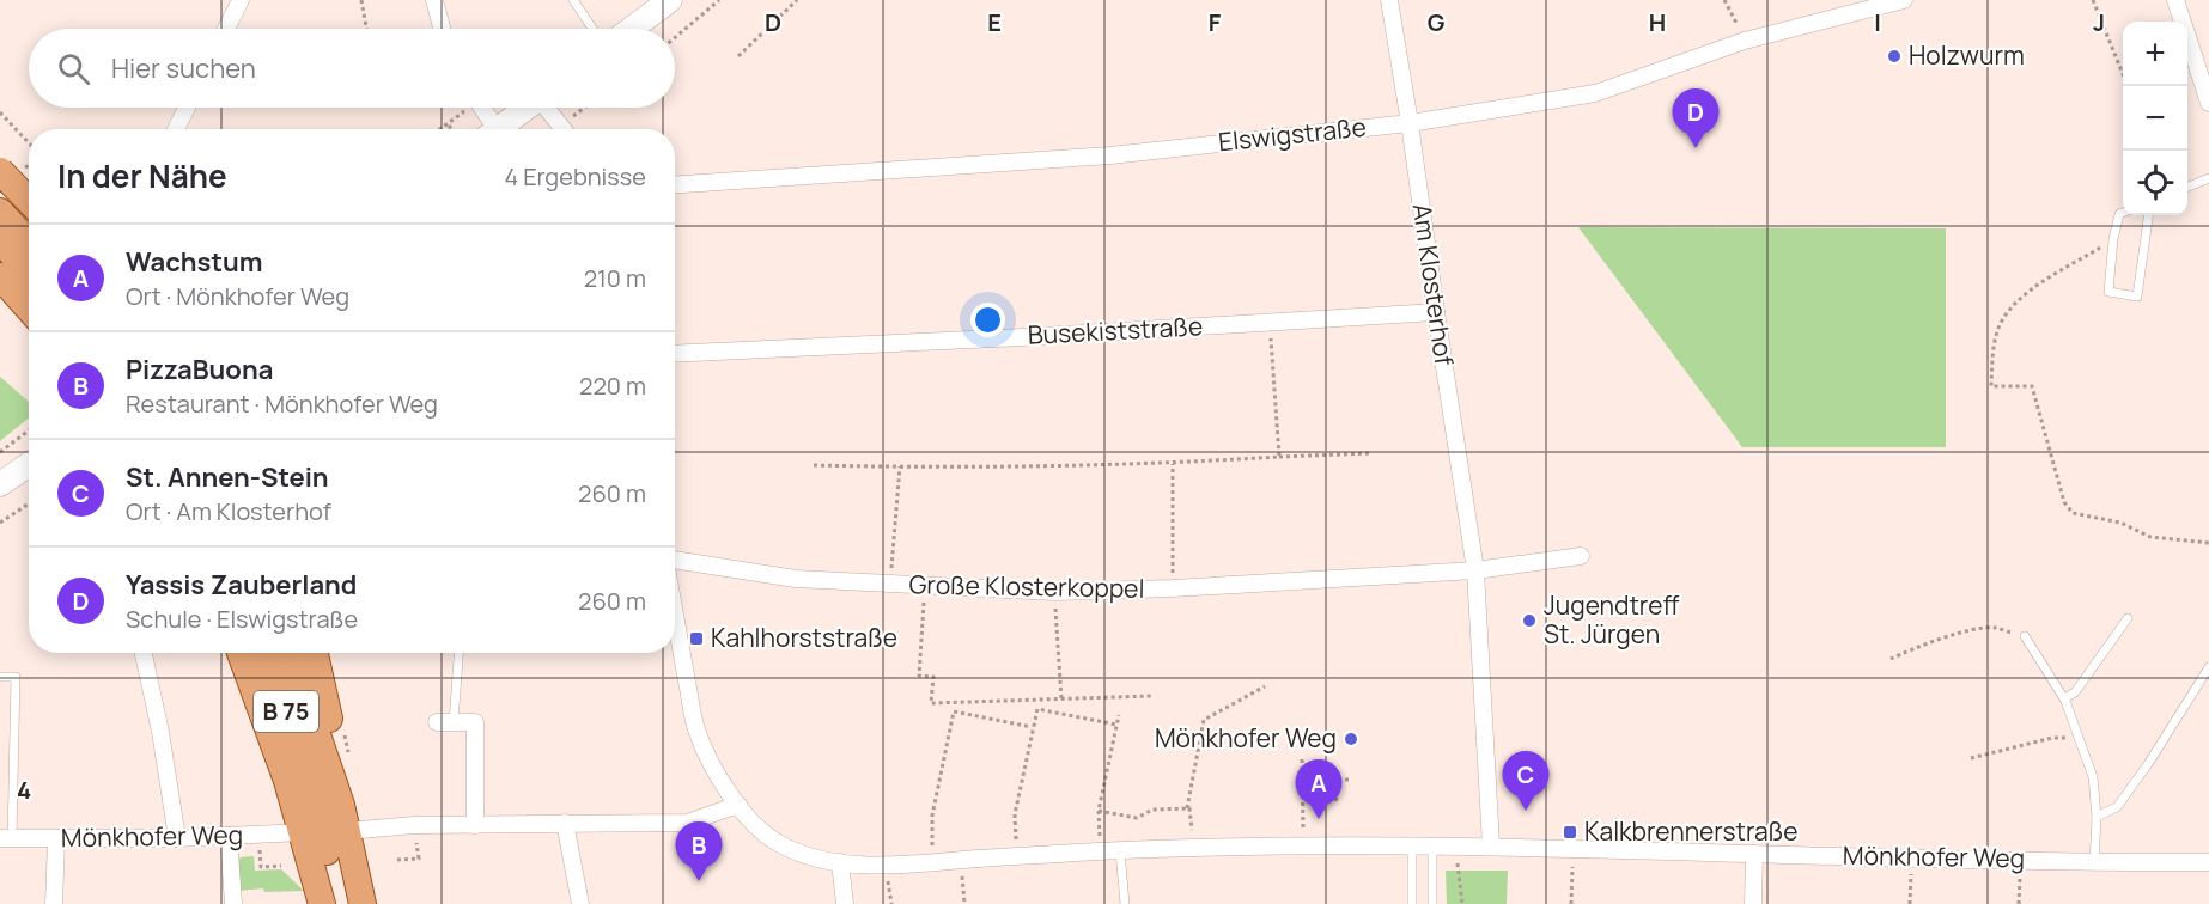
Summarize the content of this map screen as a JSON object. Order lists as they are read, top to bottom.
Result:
{
  "streets": {
    "main road": ["B 75"],
    "street": [
      "Elswigstraße",
      "Am Klosterhof",
      "Busekiststraße",
      "Große Klosterkoppel",
      "Mönkhofer Weg"
    ]
  },
  "crossings": [
    ["Elswigstraße", "Am Klosterhof"],
    ["Am Klosterhof", "Busekiststraße"],
    ["Am Klosterhof", "Große Klosterkoppel"],
    ["Am Klosterhof", "Mönkhofer Weg"]
  ],
  "places": {
    "other": ["Holzwurm", "Jugendtreff St. Jürgen", "Mönkhofer Weg"],
    "transit": ["Kahlhorststraße", "Kalkbrennerstraße"]
  },
  "page": {
    "map_buttons": ["+", "−"],
    "search": "Hier suchen",
    "pins": [
      "D",
      "C",
      "A",
      "B"
    ],
    "heading": ["In der Nähe", "4 Ergebnisse"],
    "list": [
      {
        "mark": "A",
        "name": "Wachstum",
        "note": "Ort · Mönkhofer Weg",
        "value": "210 m"
      },
      {
        "mark": "B",
        "name": "PizzaBuona",
        "note": "Restaurant · Mönkhofer Weg",
        "value": "220 m"
      },
      {
        "mark": "C",
        "name": "St. Annen-Stein",
        "note": "Ort · Am Klosterhof",
        "value": "260 m"
      },
      {
        "mark": "D",
        "name": "Yassis Zauberland",
        "note": "Schule · Elswigstraße",
        "value": "260 m"
      }
    ]
  },
  "grid": {
    "columns": [
      "D",
      "E",
      "F",
      "G",
      "H",
      "I",
      "J"
    ],
    "rows": ["4"]
  }
}
